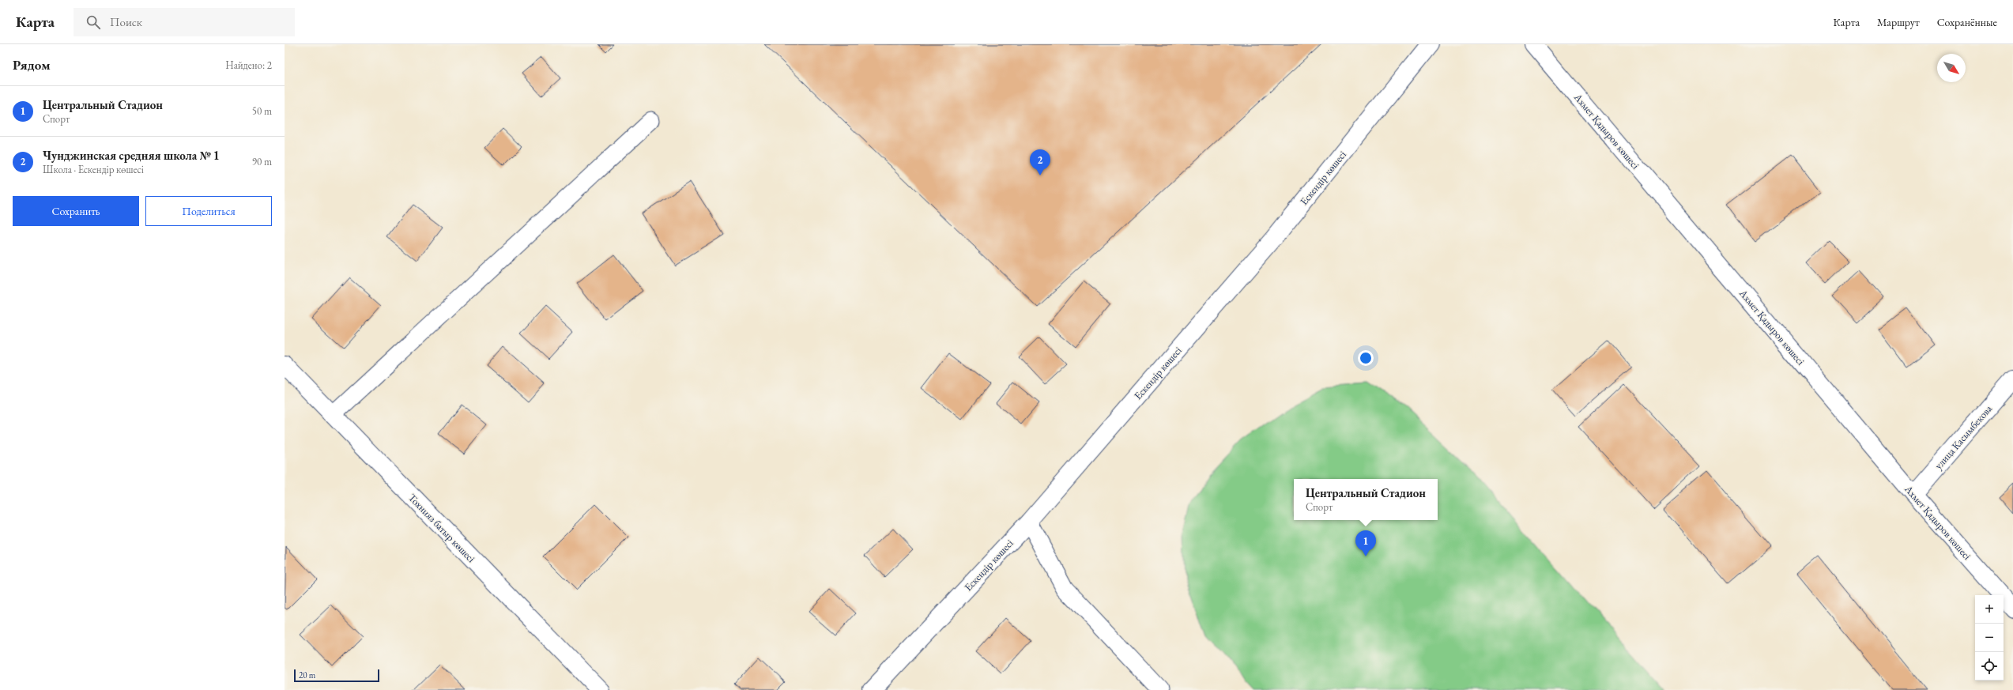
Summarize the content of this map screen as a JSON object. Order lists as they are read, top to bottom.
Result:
{
  "streets": {
    "street": [
      "Ахмет Қадыров көшесі",
      "Ескендір көшесі",
      "улица Касымбекова",
      "Тохнияз батыр көшесі"
    ]
  },
  "crossings": [
    ["Ахмет Қадыров көшесі", "улица Касымбекова"]
  ],
  "scale_bar": "20 m",
  "north": "bottom right",
  "page": {
    "header": "Карта",
    "search": "Поиск",
    "nav": ["Карта", "Маршрут", "Сохранённые"],
    "heading": ["Рядом", "Найдено: 2"],
    "list": [
      {
        "mark": "1",
        "name": "Центральный Стадион",
        "note": "Спорт",
        "value": "50 m"
      },
      {
        "mark": "2",
        "name": "Чунджинская средняя школа № 1",
        "note": "Школа · Ескендір көшесі",
        "value": "90 m"
      }
    ],
    "pins": ["2", "1"],
    "buttons": ["Сохранить", "Поделиться"],
    "popup": ["Центральный Стадион", "Спорт"],
    "map_buttons": ["+", "−"],
    "scale": "20 m"
  }
}
